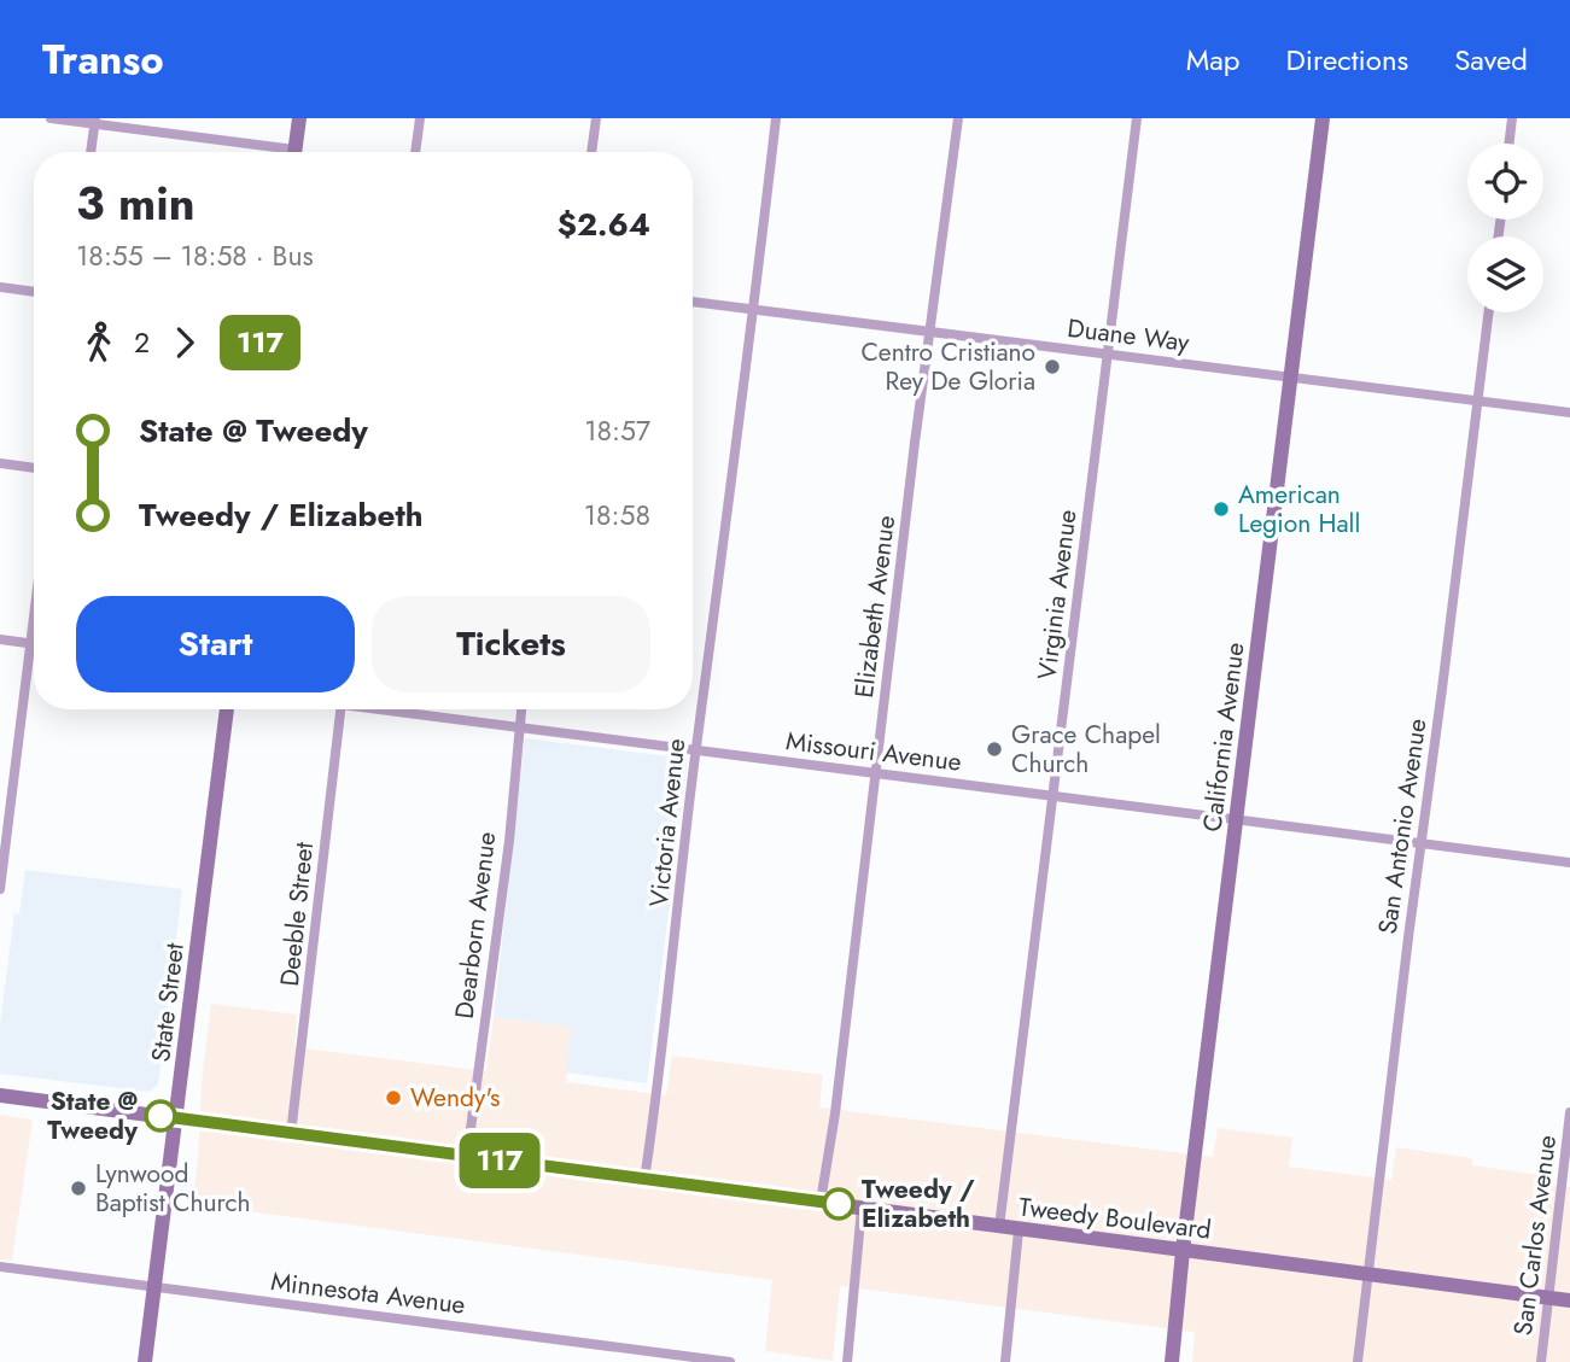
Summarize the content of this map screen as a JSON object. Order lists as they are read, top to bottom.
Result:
{
  "streets": {
    "main road": ["California Avenue", "State Street", "Tweedy Boulevard"],
    "street": [
      "Duane Way",
      "Virginia Avenue",
      "Elizabeth Avenue",
      "Missouri Avenue",
      "Victoria Avenue",
      "San Antonio Avenue",
      "Deeble Street",
      "Dearborn Avenue",
      "San Carlos Avenue",
      "Minnesota Avenue"
    ]
  },
  "crossings": [
    ["Duane Way", "Virginia Avenue"],
    ["Duane Way", "Elizabeth Avenue"],
    ["Duane Way", "California Avenue"],
    ["Duane Way", "Victoria Avenue"],
    ["Duane Way", "San Antonio Avenue"],
    ["Virginia Avenue", "Missouri Avenue"],
    ["Virginia Avenue", "Tweedy Boulevard"],
    ["Elizabeth Avenue", "Missouri Avenue"],
    ["Elizabeth Avenue", "Tweedy Boulevard"],
    ["California Avenue", "Missouri Avenue"],
    ["California Avenue", "Tweedy Boulevard"],
    ["Missouri Avenue", "Victoria Avenue"],
    ["Missouri Avenue", "San Antonio Avenue"],
    ["Missouri Avenue", "Dearborn Avenue"],
    ["Victoria Avenue", "Tweedy Boulevard"],
    ["San Antonio Avenue", "Tweedy Boulevard"],
    ["Deeble Street", "Tweedy Boulevard"],
    ["Dearborn Avenue", "Tweedy Boulevard"],
    ["State Street", "Tweedy Boulevard"],
    ["State Street", "Minnesota Avenue"],
    ["Tweedy Boulevard", "San Carlos Avenue"]
  ],
  "places": [
    "Centro Cristiano Rey De Gloria",
    "American Legion Hall",
    "Grace Chapel Church",
    "Wendy's",
    "State @ Tweedy",
    "Lynwood Baptist Church",
    "Tweedy / Elizabeth"
  ],
  "lines": ["bus line 117"],
  "page": {
    "header": "Transo",
    "nav": ["Map", "Directions", "Saved"],
    "on_map": "117",
    "heading": ["3 min", "18:55 – 18:58 · Bus", "$2.64"],
    "legs": ["2", "117"],
    "list": [
      {
        "name": "State @ Tweedy",
        "value": "18:57"
      },
      {
        "name": "Tweedy / Elizabeth",
        "value": "18:58"
      }
    ],
    "buttons": ["Start", "Tickets"]
  }
}
